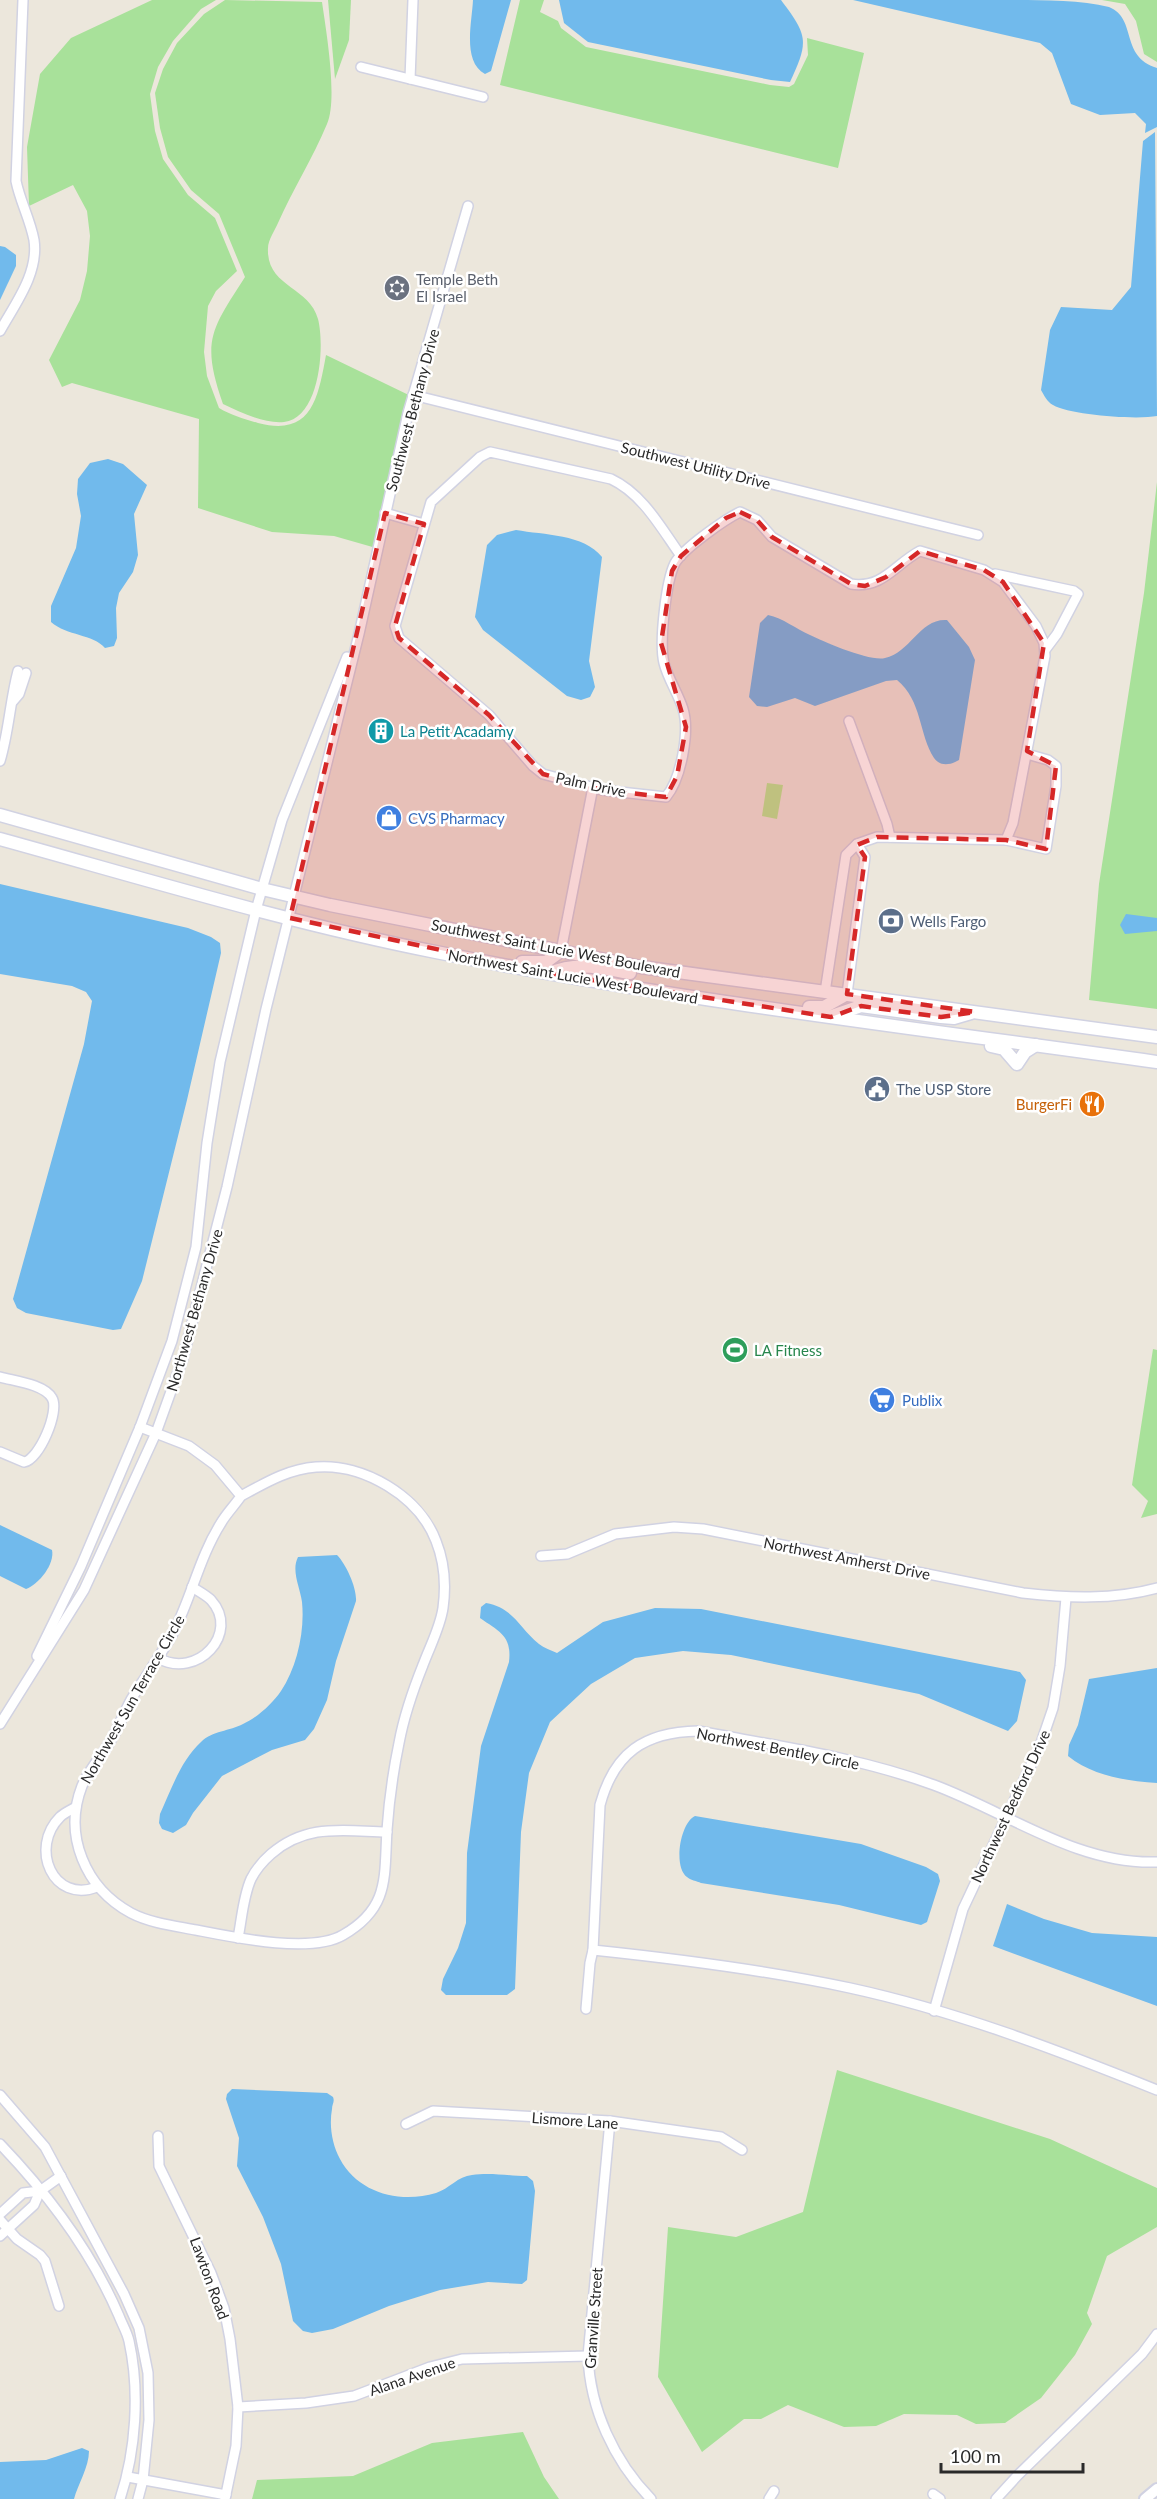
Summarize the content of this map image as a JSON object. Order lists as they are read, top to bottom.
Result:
{
  "streets": {
    "main road": ["Southwest Saint Lucie West Boulevard", "Northwest Saint Lucie West Boulevard"],
    "street": [
      "Southwest Bethany Drive",
      "Southwest Utility Drive",
      "Palm Drive",
      "Northwest Bethany Drive",
      "Northwest Amherst Drive",
      "Northwest Sun Terrace Circle",
      "Northwest Bentley Circle",
      "Northwest Bedford Drive",
      "Lismore Lane",
      "Lawton Road",
      "Granville Street",
      "Alana Avenue"
    ]
  },
  "crossings": [
    ["Southwest Bethany Drive", "Southwest Utility Drive"],
    ["Southwest Bethany Drive", "Southwest Saint Lucie West Boulevard"],
    ["Southwest Bethany Drive", "Northwest Saint Lucie West Boulevard"],
    ["Southwest Bethany Drive", "Northwest Bethany Drive"],
    ["Northwest Saint Lucie West Boulevard", "Northwest Bethany Drive"],
    ["Northwest Amherst Drive", "Northwest Bedford Drive"],
    ["Northwest Bentley Circle", "Northwest Bedford Drive"],
    ["Lismore Lane", "Granville Street"],
    ["Lawton Road", "Alana Avenue"],
    ["Granville Street", "Alana Avenue"]
  ],
  "places": {
    "synagogue": ["Temple Beth El Israel"],
    "building": ["La Petit Acadamy"],
    "shop": ["CVS Pharmacy"],
    "bank": ["Wells Fargo"],
    "public building": ["The USP Store"],
    "restaurant": ["BurgerFi"],
    "sports": ["LA Fitness"],
    "supermarket": ["Publix"]
  },
  "scale_bar": "100 m"
}
